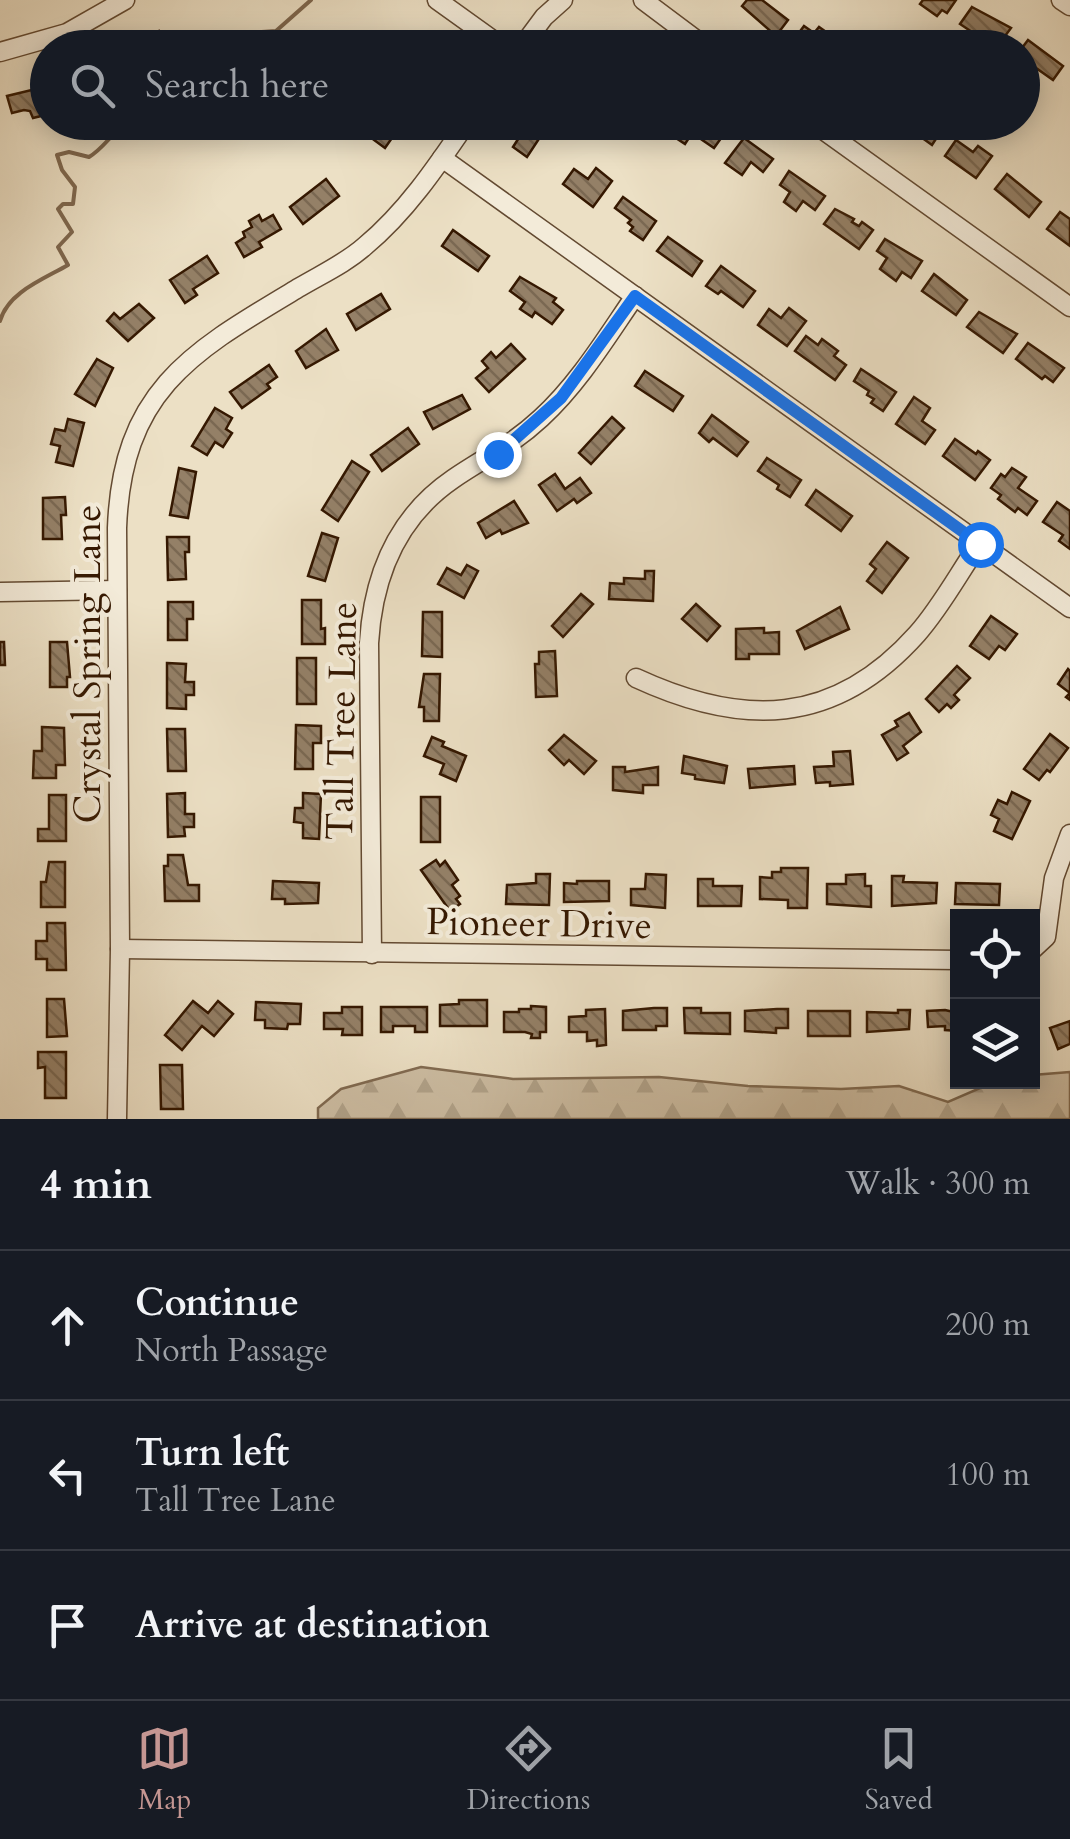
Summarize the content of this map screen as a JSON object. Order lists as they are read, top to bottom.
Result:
{
  "streets": {
    "street": ["Crystal Spring Lane", "Tall Tree Lane", "Pioneer Drive"]
  },
  "crossings": [
    ["Crystal Spring Lane", "Pioneer Drive"],
    ["Tall Tree Lane", "Pioneer Drive"]
  ],
  "page": {
    "search": "Search here",
    "heading": ["4 min", "Walk · 300 m"],
    "list": [
      ["Continue", "North Passage", "200 m"],
      ["Turn left", "Tall Tree Lane", "100 m"],
      "Arrive at destination"
    ],
    "nav": ["Map", "Directions", "Saved"]
  }
}
